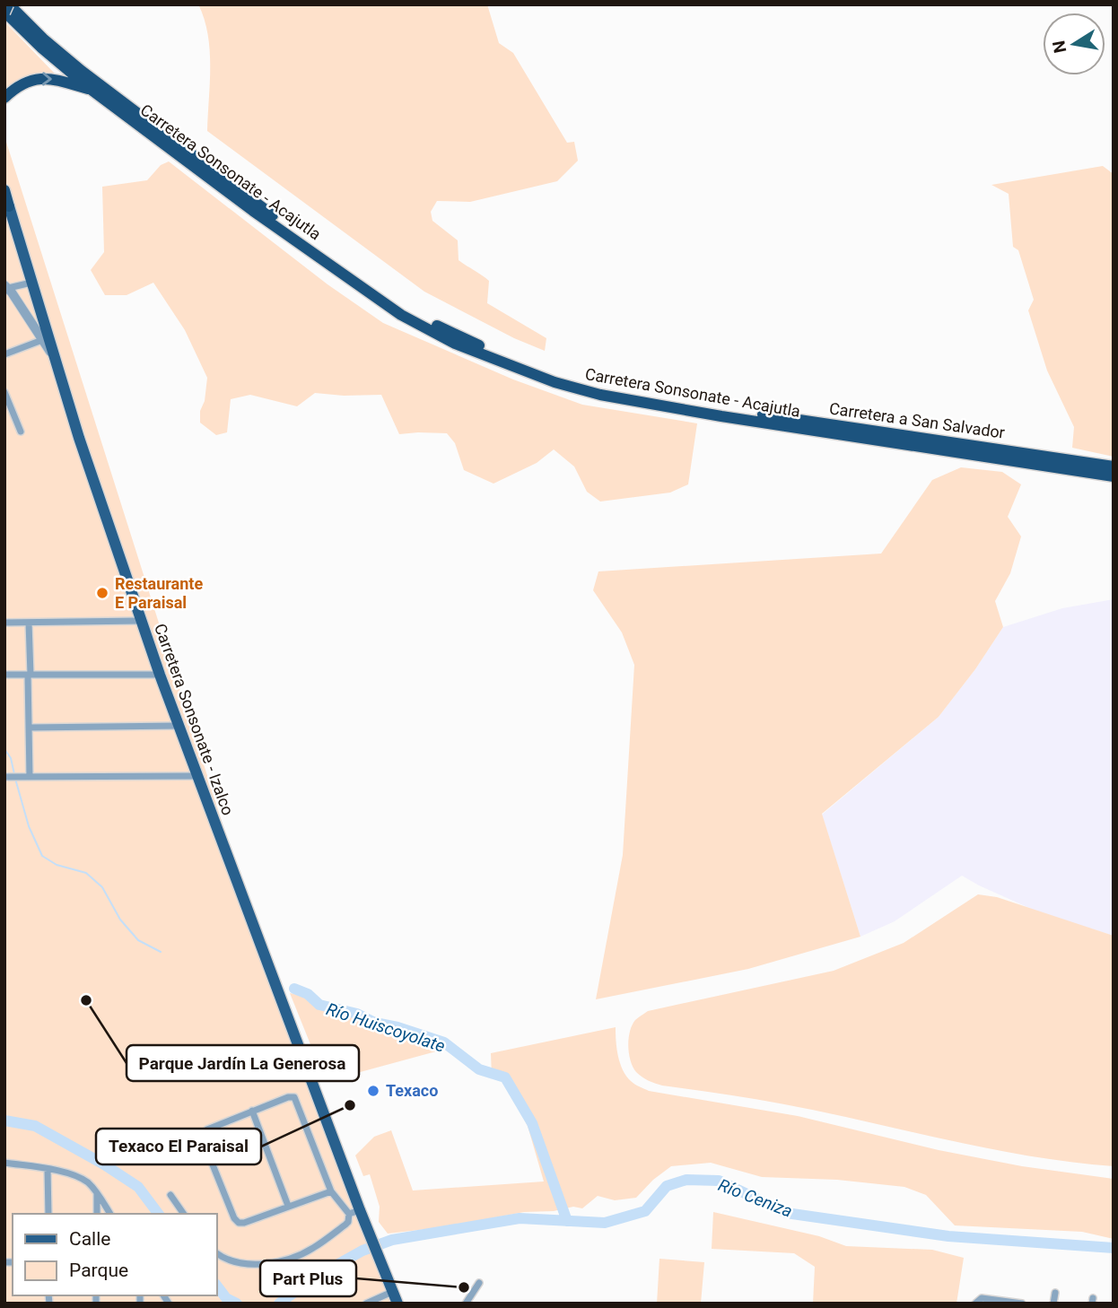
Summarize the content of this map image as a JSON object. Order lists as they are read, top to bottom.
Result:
{
  "streets": {
    "highway": ["Carretera Sonsonate - Acajutla", "Carretera a San Salvador"],
    "main road": ["Carretera Sonsonate - Izalco"]
  },
  "water": ["Río Huiscoyolate", "Río Ceniza"],
  "places": [
    "Restaurante E Paraisal",
    "Parque Jardín La Generosa",
    "Texaco",
    "Texaco El Paraisal",
    "Part Plus"
  ],
  "legend": ["Calle", "Parque"],
  "north": "left"
}
